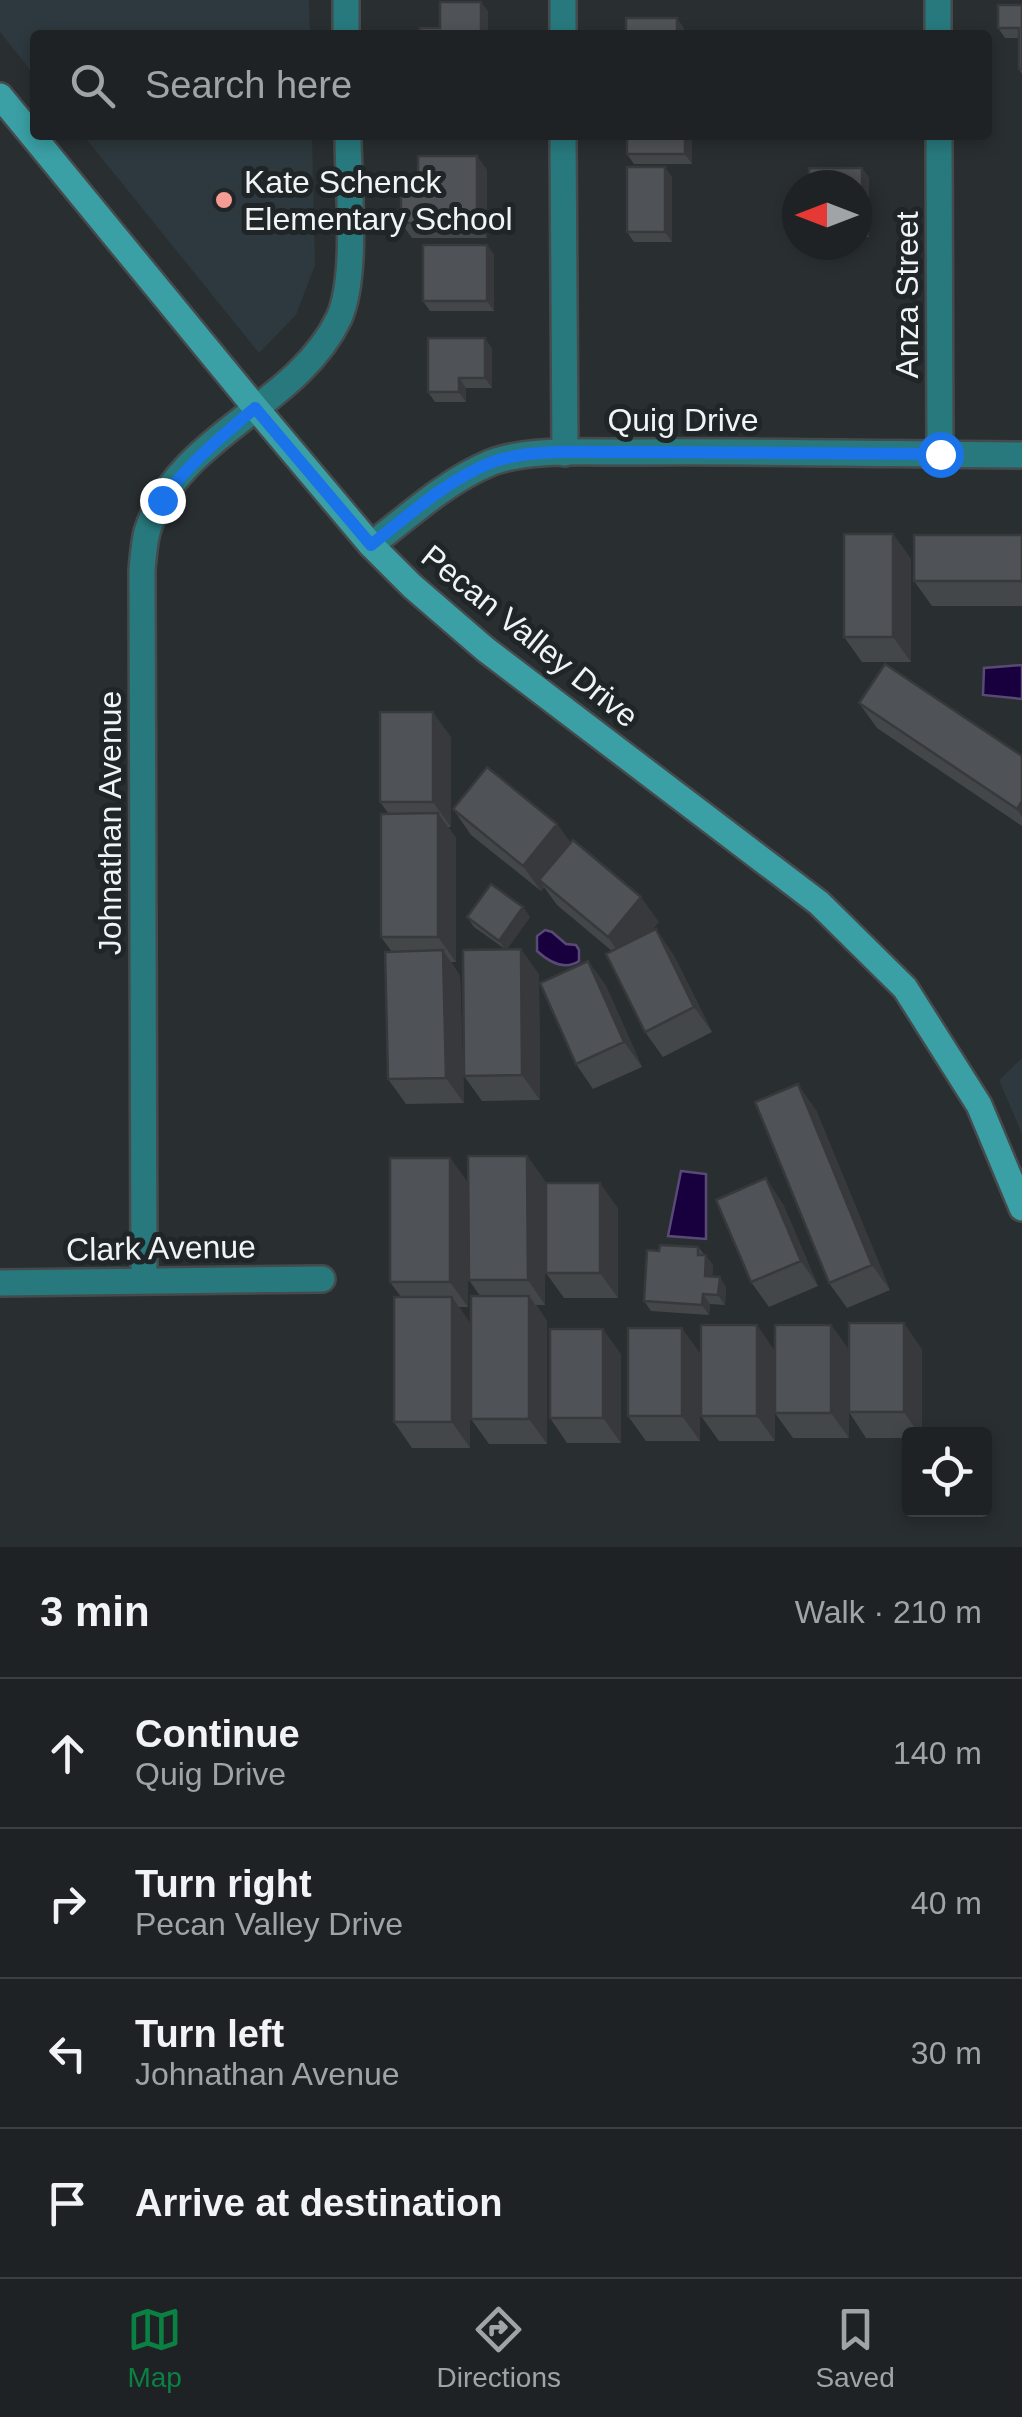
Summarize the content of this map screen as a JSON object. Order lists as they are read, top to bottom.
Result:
{
  "streets": {
    "main road": ["Pecan Valley Drive"],
    "street": [
      "Anza Street",
      "Quig Drive",
      "Johnathan Avenue",
      "Clark Avenue"
    ]
  },
  "crossings": [
    ["Anza Street", "Quig Drive"],
    ["Quig Drive", "Pecan Valley Drive"],
    ["Pecan Valley Drive", "Johnathan Avenue"],
    ["Johnathan Avenue", "Clark Avenue"]
  ],
  "places": ["Kate Schenck Elementary School"],
  "north": "left",
  "page": {
    "search": "Search here",
    "heading": ["3 min", "Walk · 210 m"],
    "list": [
      ["Continue", "Quig Drive", "140 m"],
      ["Turn right", "Pecan Valley Drive", "40 m"],
      ["Turn left", "Johnathan Avenue", "30 m"],
      "Arrive at destination"
    ],
    "nav": ["Map", "Directions", "Saved"]
  }
}
